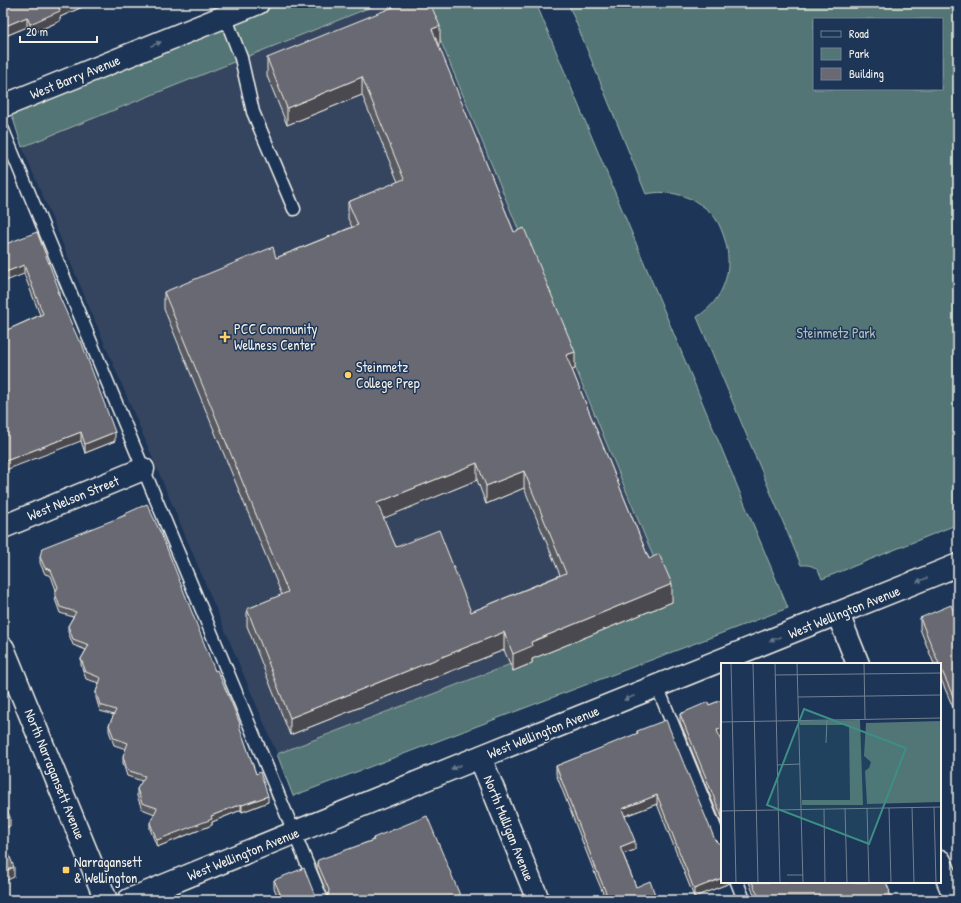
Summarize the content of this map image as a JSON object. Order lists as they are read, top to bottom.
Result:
{
  "streets": {
    "street": [
      "West Barry Avenue",
      "West Nelson Street",
      "West Wellington Avenue",
      "North Narragansett Avenue",
      "North Mulligan Avenue"
    ]
  },
  "crossings": [
    ["West Wellington Avenue", "North Mulligan Avenue"]
  ],
  "one_way": ["West Barry Avenue", "West Wellington Avenue"],
  "parks": ["Steinmetz Park"],
  "places": {
    "health": ["PCC Community Wellness Center"],
    "other": ["Steinmetz College Prep"],
    "transit": ["Narragansett & Wellington"]
  },
  "legend": ["Road", "Park", "Building"],
  "scale_bar": "20 m"
}
